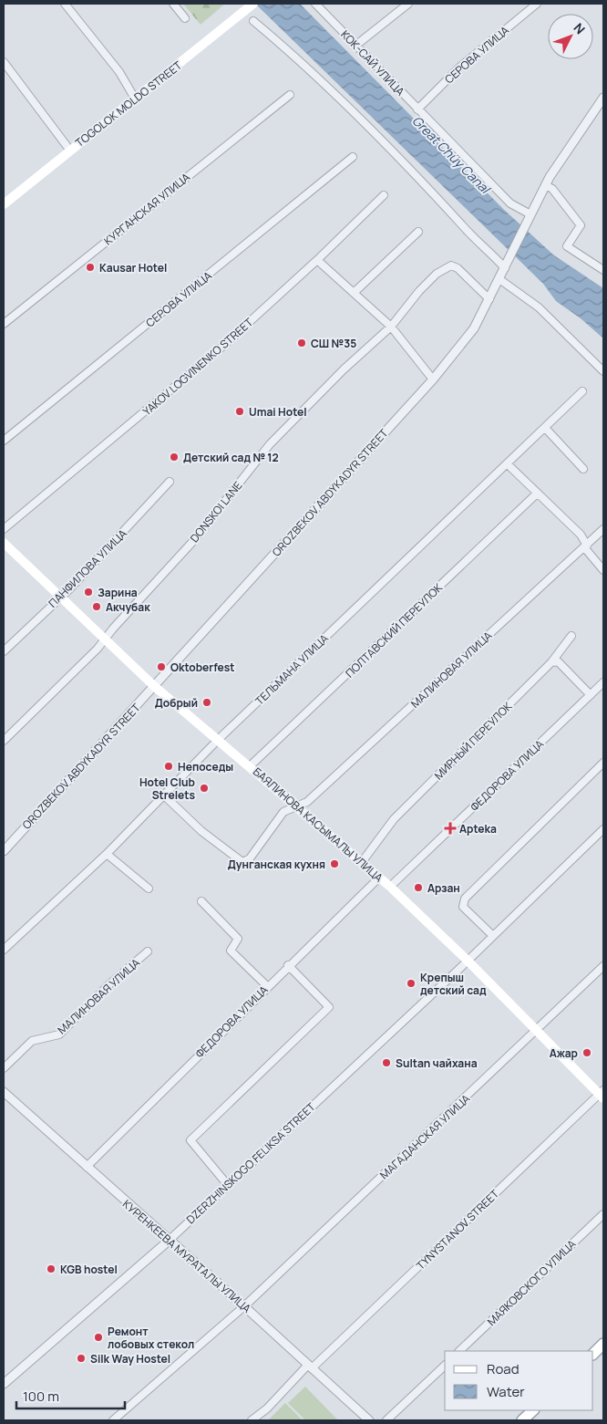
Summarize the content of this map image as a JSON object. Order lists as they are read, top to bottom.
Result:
{
  "streets": {
    "main road": ["TOGOLOK MOLDO STREET", "БАЯЛИНОВА КАСЫМАЛЫ УЛИЦА"],
    "street": [
      "СЕРОВА УЛИЦА",
      "КОК-САЙ УЛИЦА",
      "КУРГАНСКАЯ УЛИЦА",
      "YAKOV LOGVINENKO STREET",
      "OROZBEKOV ABDYKADYR STREET",
      "DONSKOI LANE",
      "ПАНФИЛОВА УЛИЦА",
      "ПОЛТАВСКИЙ ПЕРЕУЛОК",
      "ТЕЛЬМАНА УЛИЦА",
      "МАЛИНОВАЯ УЛИЦА",
      "МИРНЫЙ ПЕРЕУЛОК",
      "ФЕДОРОВА УЛИЦА",
      "МАГАДАНСКАЯ УЛИЦА",
      "DZERZHINSKOGO FELIKSA STREET",
      "TYNYSTANOV STREET",
      "КУРЕНКЕЕВА МУРАТАЛЫ УЛИЦА",
      "МАЯКОВСКОГО УЛИЦА"
    ]
  },
  "crossings": [
    ["СЕРОВА УЛИЦА", "КОК-САЙ УЛИЦА"],
    ["КОК-САЙ УЛИЦА", "OROZBEKOV ABDYKADYR STREET"],
    ["OROZBEKOV ABDYKADYR STREET", "DONSKOI LANE"],
    ["OROZBEKOV ABDYKADYR STREET", "БАЯЛИНОВА КАСЫМАЛЫ УЛИЦА"],
    ["DONSKOI LANE", "БАЯЛИНОВА КАСЫМАЛЫ УЛИЦА"],
    ["ПАНФИЛОВА УЛИЦА", "БАЯЛИНОВА КАСЫМАЛЫ УЛИЦА"],
    ["ПОЛТАВСКИЙ ПЕРЕУЛОК", "БАЯЛИНОВА КАСЫМАЛЫ УЛИЦА"],
    ["ТЕЛЬМАНА УЛИЦА", "МАЛИНОВАЯ УЛИЦА"],
    ["ТЕЛЬМАНА УЛИЦА", "БАЯЛИНОВА КАСЫМАЛЫ УЛИЦА"],
    ["МАЛИНОВАЯ УЛИЦА", "БАЯЛИНОВА КАСЫМАЛЫ УЛИЦА"],
    ["МИРНЫЙ ПЕРЕУЛОК", "БАЯЛИНОВА КАСЫМАЛЫ УЛИЦА"],
    ["ФЕДОРОВА УЛИЦА", "БАЯЛИНОВА КАСЫМАЛЫ УЛИЦА"],
    ["ФЕДОРОВА УЛИЦА", "КУРЕНКЕЕВА МУРАТАЛЫ УЛИЦА"],
    ["БАЯЛИНОВА КАСЫМАЛЫ УЛИЦА", "МАГАДАНСКАЯ УЛИЦА"],
    ["БАЯЛИНОВА КАСЫМАЛЫ УЛИЦА", "DZERZHINSKOGO FELIKSA STREET"],
    ["БАЯЛИНОВА КАСЫМАЛЫ УЛИЦА", "TYNYSTANOV STREET"],
    ["МАГАДАНСКАЯ УЛИЦА", "КУРЕНКЕЕВА МУРАТАЛЫ УЛИЦА"],
    ["DZERZHINSKOGO FELIKSA STREET", "КУРЕНКЕЕВА МУРАТАЛЫ УЛИЦА"],
    ["TYNYSTANOV STREET", "КУРЕНКЕЕВА МУРАТАЛЫ УЛИЦА"]
  ],
  "water": ["Great Chüy Canal"],
  "places": {
    "other": [
      "Kausar Hotel",
      "СШ №35",
      "Umai Hotel",
      "Детский сад № 12",
      "Зарина",
      "Акчубак",
      "Oktoberfest",
      "Добрый",
      "Непоседы",
      "Hotel Club Strelets",
      "Дунганская кухня",
      "Арзан",
      "Крепыш детский сад",
      "Ажар",
      "Sultan чайхана",
      "KGB hostel",
      "Ремонт лобовых стекол",
      "Silk Way Hostel"
    ],
    "health": ["Apteka"]
  },
  "legend": ["Road", "Water"],
  "scale_bar": "100 m",
  "north": "top right"
}
